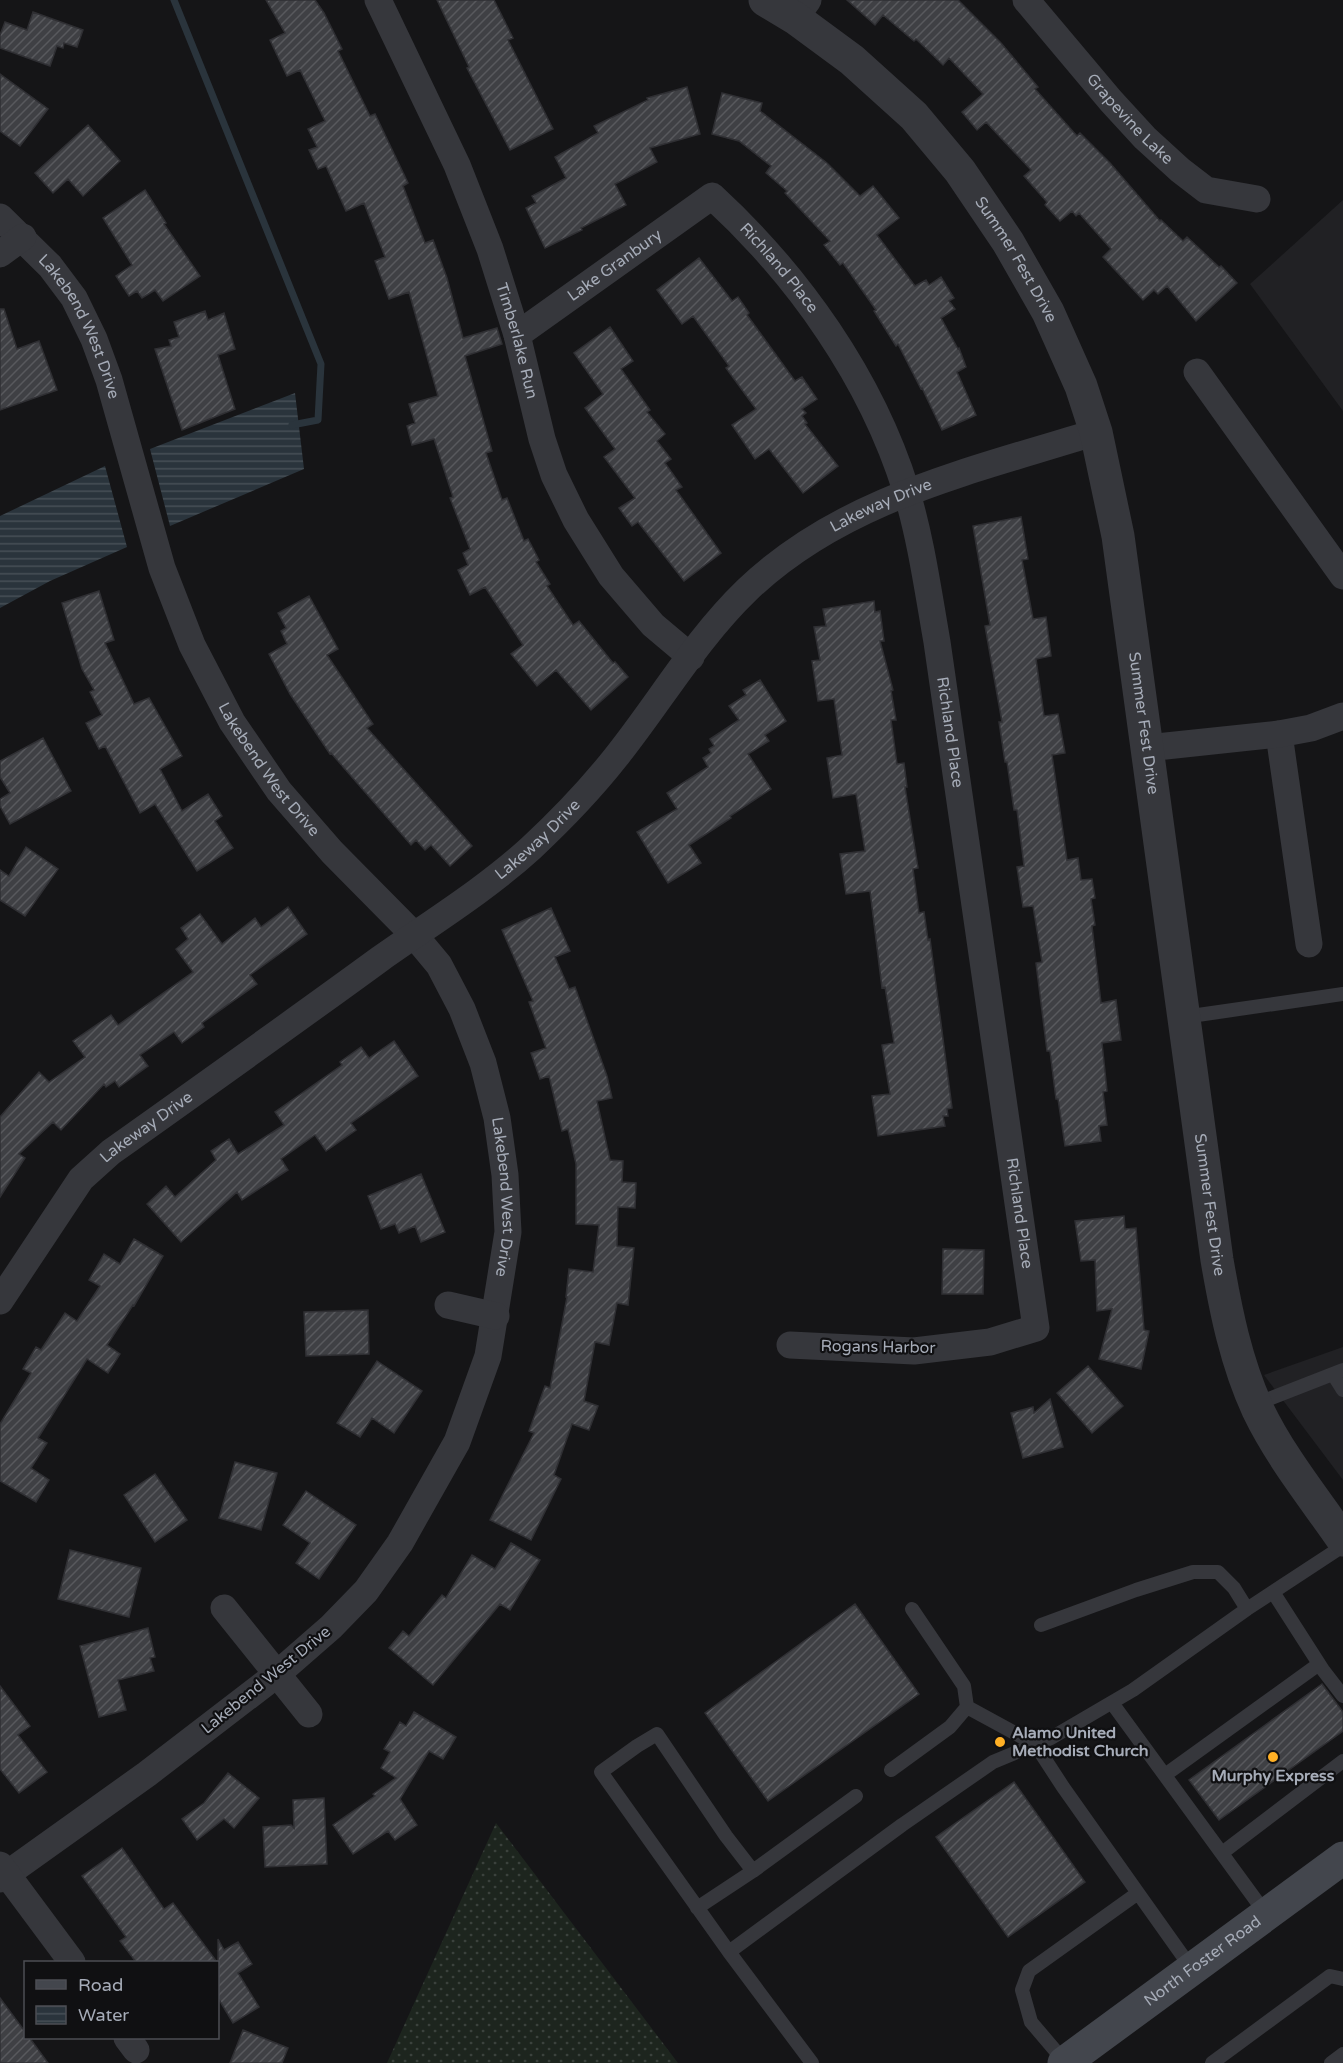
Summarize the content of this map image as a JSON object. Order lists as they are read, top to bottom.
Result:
{
  "streets": {
    "main road": ["North Foster Road"],
    "street": [
      "Grapevine Lake",
      "Summer Fest Drive",
      "Lake Granbury",
      "Richland Place",
      "Lakebend West Drive",
      "Timberlake Run",
      "Lakeway Drive",
      "Rogans Harbor"
    ]
  },
  "crossings": [
    ["Summer Fest Drive", "Lakeway Drive"],
    ["Lake Granbury", "Richland Place"],
    ["Lake Granbury", "Timberlake Run"],
    ["Richland Place", "Lakeway Drive"],
    ["Richland Place", "Rogans Harbor"],
    ["Lakebend West Drive", "Lakeway Drive"],
    ["Timberlake Run", "Lakeway Drive"]
  ],
  "places": ["Alamo United Methodist Church", "Murphy Express"],
  "legend": ["Road", "Water"]
}
